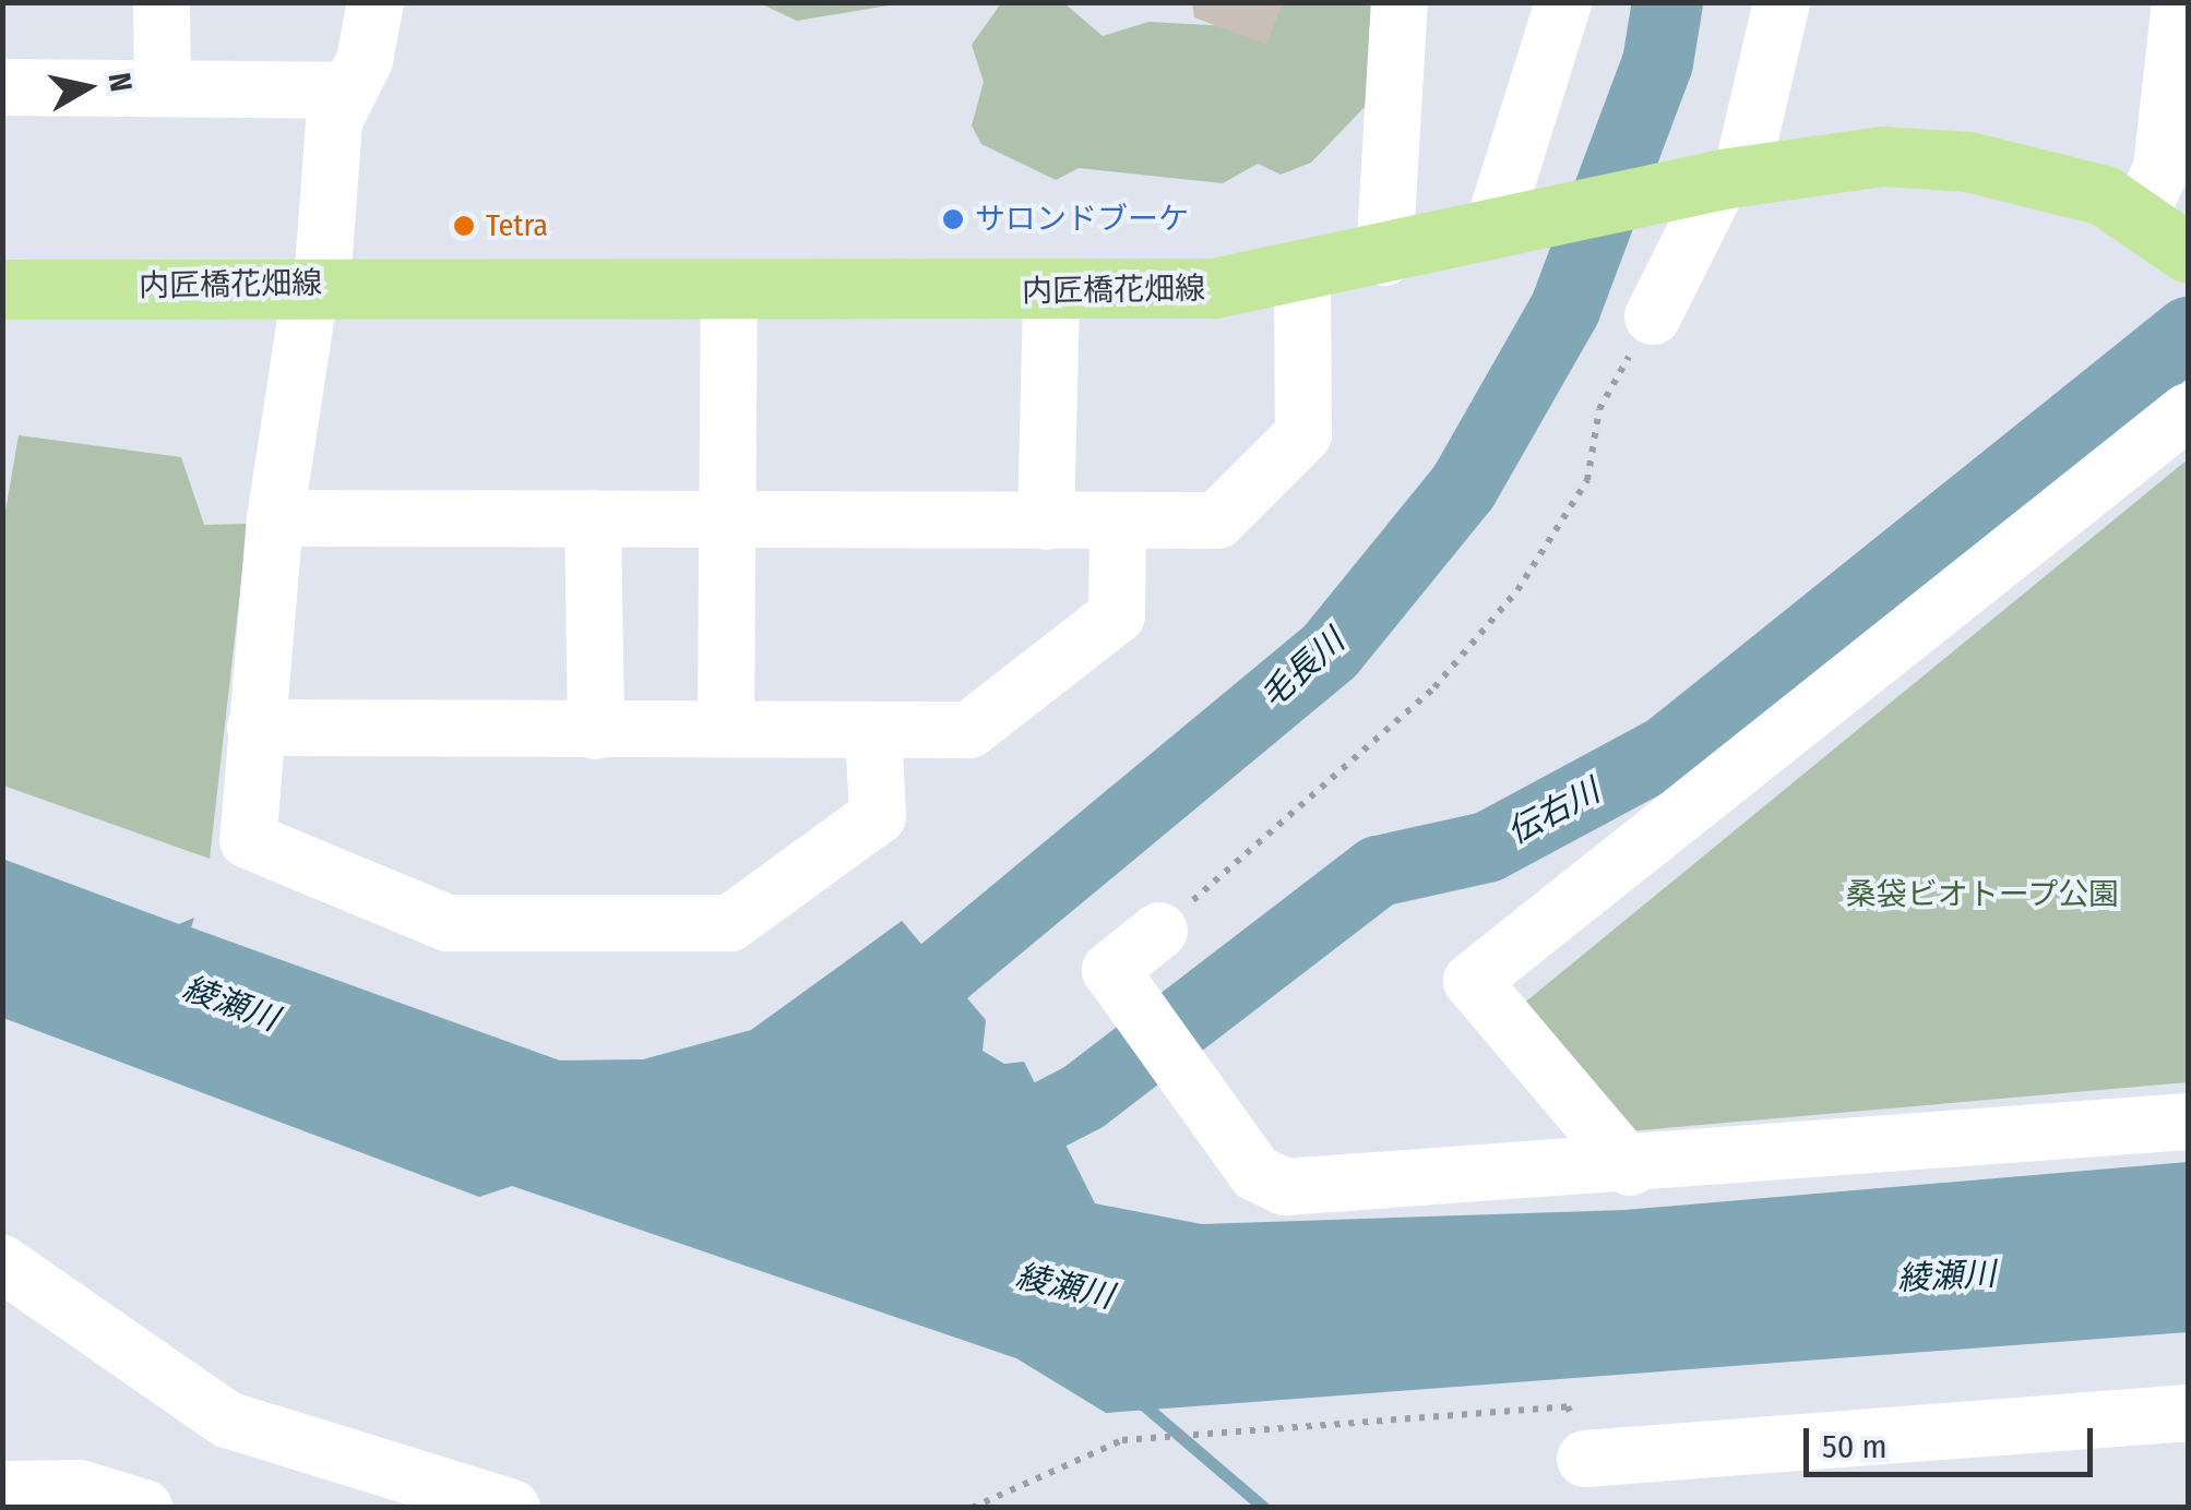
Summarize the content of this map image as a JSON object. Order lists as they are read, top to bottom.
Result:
{
  "streets": {
    "main road": ["内匠橋花畑線"]
  },
  "water": ["毛長川", "伝右川", "綾瀬川"],
  "parks": ["桑袋ビオトープ公園"],
  "places": ["サロンドブーケ", "Tetra"],
  "scale_bar": "50 m",
  "north": "right"
}
